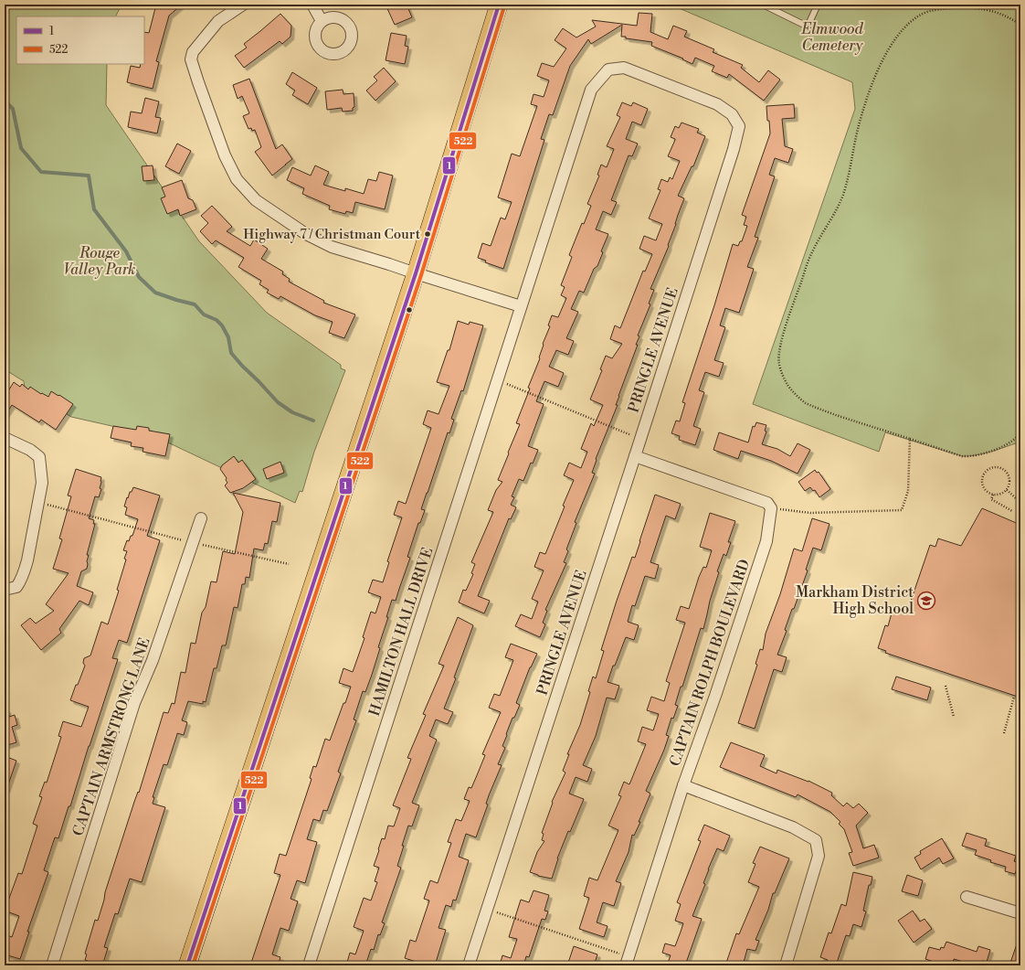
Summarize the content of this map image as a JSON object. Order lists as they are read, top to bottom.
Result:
{
  "streets": {
    "street": [
      "PRINGLE AVENUE",
      "HAMILTON HALL DRIVE",
      "CAPTAIN ROLPH BOULEVARD",
      "CAPTAIN ARMSTRONG LANE"
    ]
  },
  "crossings": [
    ["PRINGLE AVENUE", "HAMILTON HALL DRIVE"]
  ],
  "parks": ["Elmwood Cemetery", "Rouge Valley Park"],
  "places": {
    "other": ["Highway 7 / Christman Court"],
    "school or university": ["Markham District High School"]
  },
  "lines": ["transit line 1", "transit line 522"],
  "legend": ["1", "522"]
}
